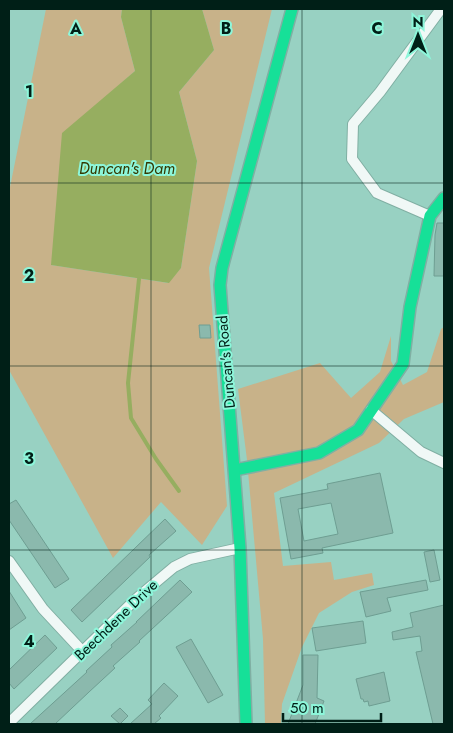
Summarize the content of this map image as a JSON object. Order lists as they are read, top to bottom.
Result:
{
  "streets": {
    "street": ["Duncan's Road", "Beechdene Drive"]
  },
  "crossings": [
    ["Duncan's Road", "Beechdene Drive"]
  ],
  "water": ["Duncan's Dam"],
  "scale_bar": "50 m",
  "north": "top",
  "grid": {
    "columns": ["A", "B", "C"],
    "rows": [
      "1",
      "2",
      "3",
      "4"
    ]
  }
}
